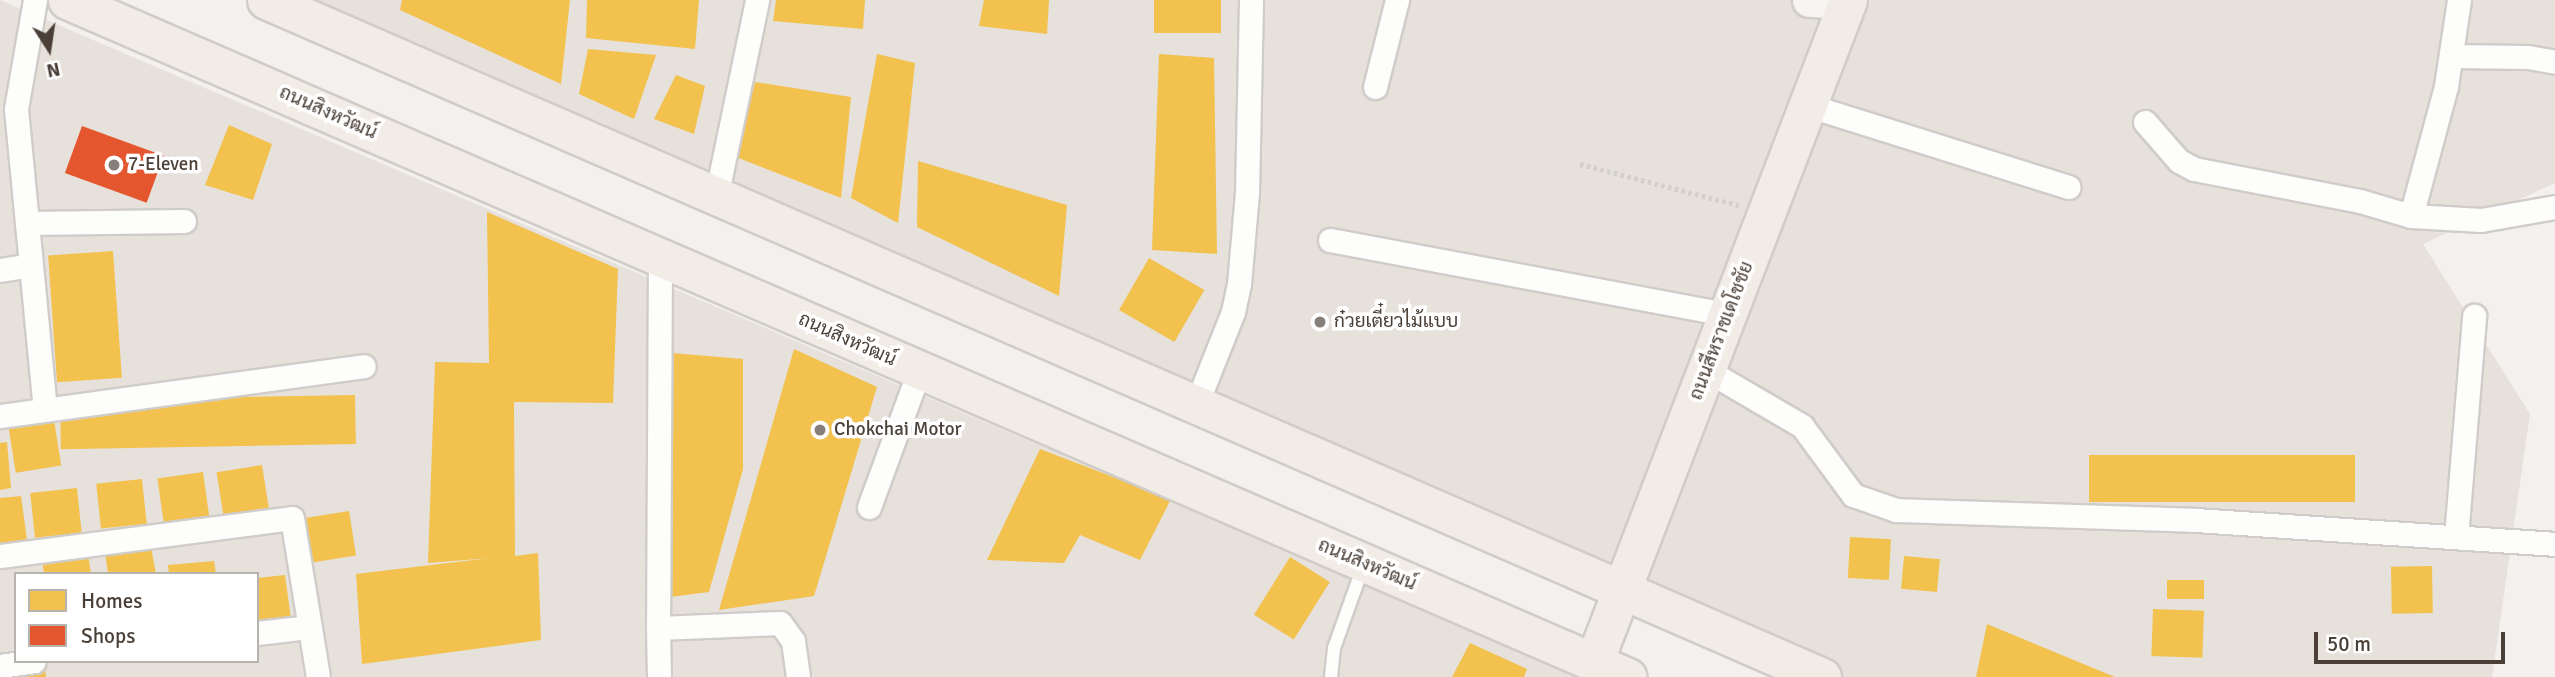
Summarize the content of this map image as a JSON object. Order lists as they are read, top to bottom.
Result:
{
  "streets": {
    "main road": ["ถนนสิงหวัฒน์", "ถนนสีหราชเดโชชัย"]
  },
  "crossings": [
    ["ถนนสิงหวัฒน์", "ถนนสีหราชเดโชชัย"]
  ],
  "places": ["7-Eleven", "ก๋วยเตี๋ยวไม้แบบ", "Chokchai Motor"],
  "legend": ["Homes", "Shops"],
  "scale_bar": "50 m",
  "north": "bottom"
}
